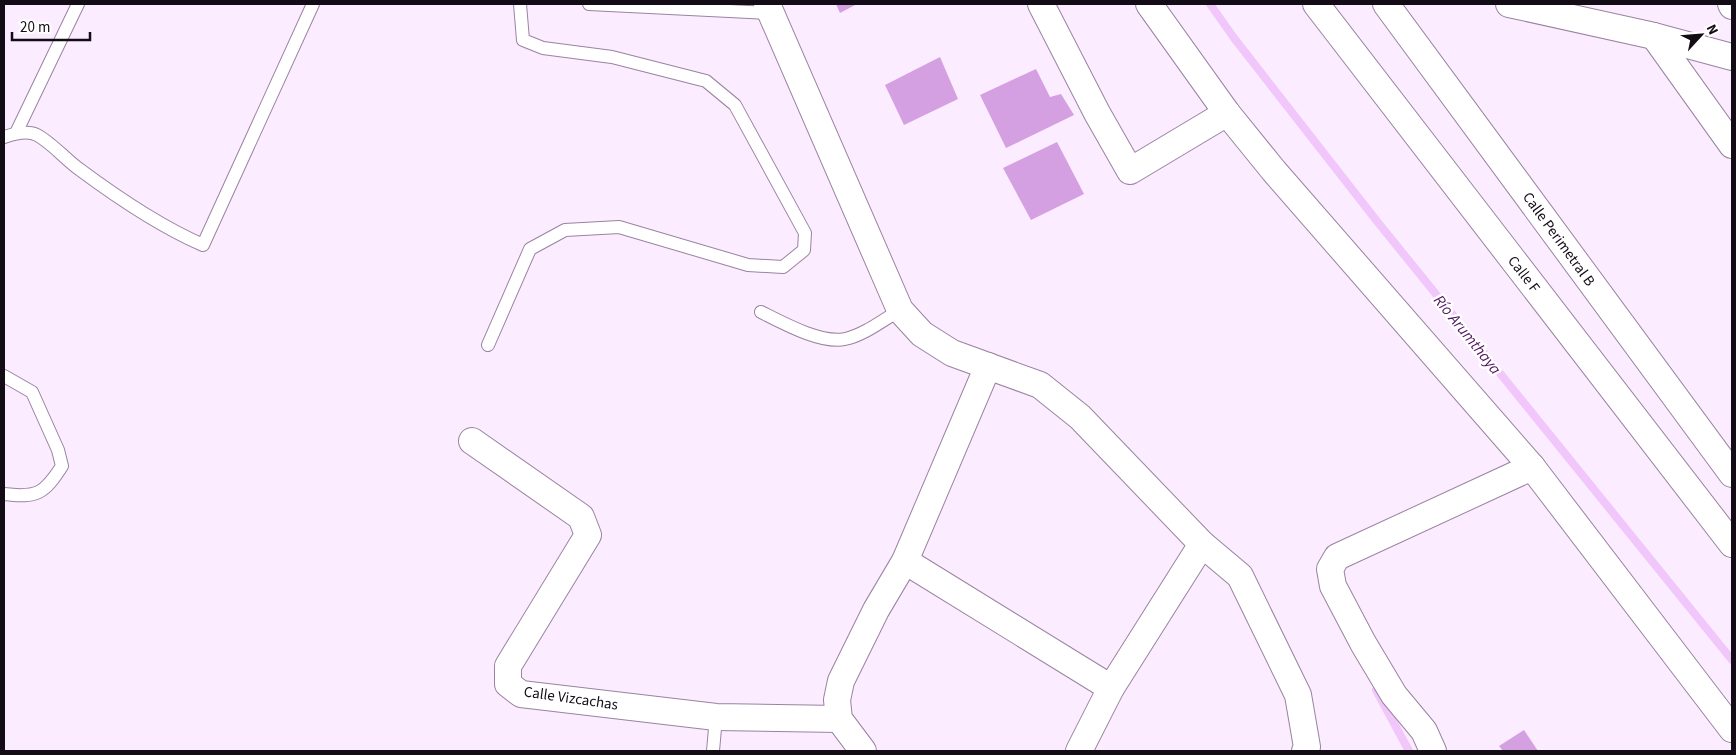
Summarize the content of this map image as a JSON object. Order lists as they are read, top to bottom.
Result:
{
  "streets": {
    "street": ["Calle Perimetral B", "Calle F", "Calle Vizcachas"]
  },
  "water": ["Río Arumthaya"],
  "scale_bar": "20 m",
  "north": "top right"
}
